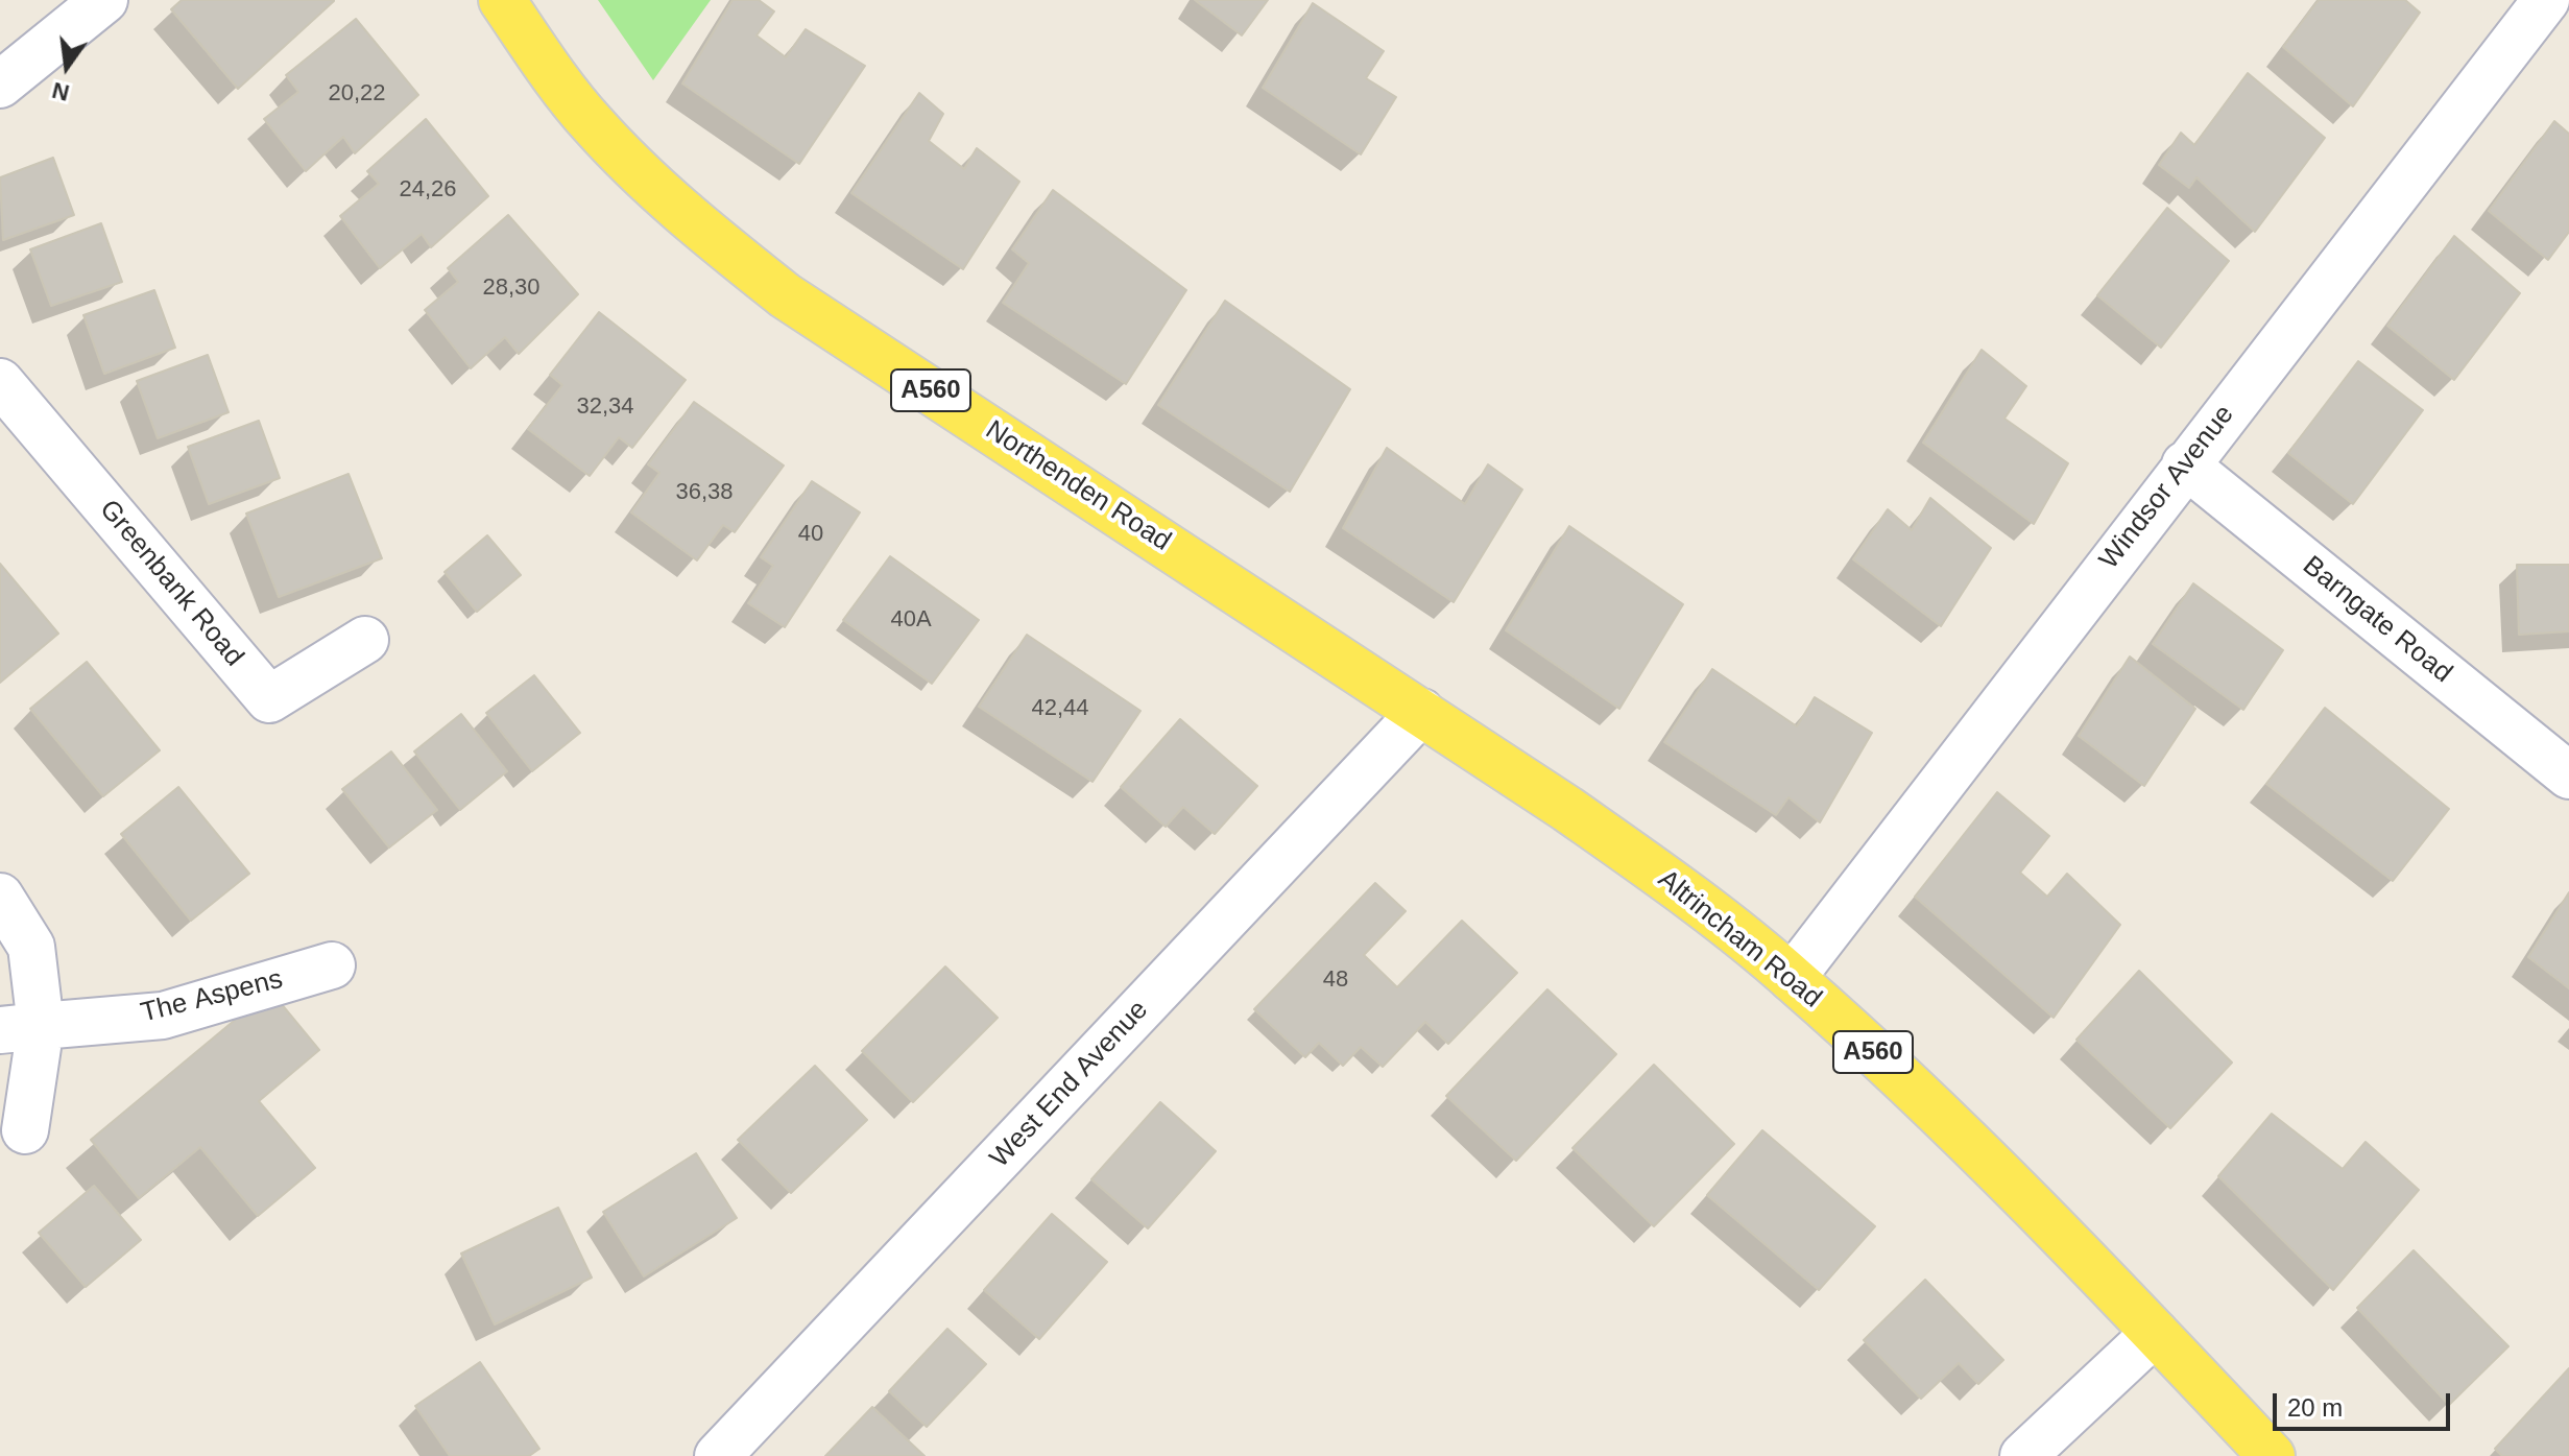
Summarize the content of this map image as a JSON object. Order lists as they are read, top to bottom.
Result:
{
  "streets": {
    "main road": ["A560", "Northenden Road", "Altrincham Road"],
    "street": [
      "Windsor Avenue",
      "Greenbank Road",
      "Barngate Road",
      "The Aspens",
      "West End Avenue"
    ]
  },
  "crossings": [
    ["Northenden Road", "Altrincham Road"],
    ["Northenden Road", "West End Avenue"],
    ["Windsor Avenue", "Barngate Road"],
    ["Windsor Avenue", "Altrincham Road"],
    ["Altrincham Road", "West End Avenue"]
  ],
  "house_numbers": [
    "20,22",
    "24,26",
    "28,30",
    "32,34",
    "36,38",
    "40",
    "40A",
    "42,44",
    "48"
  ],
  "scale_bar": "20 m",
  "north": "bottom"
}
